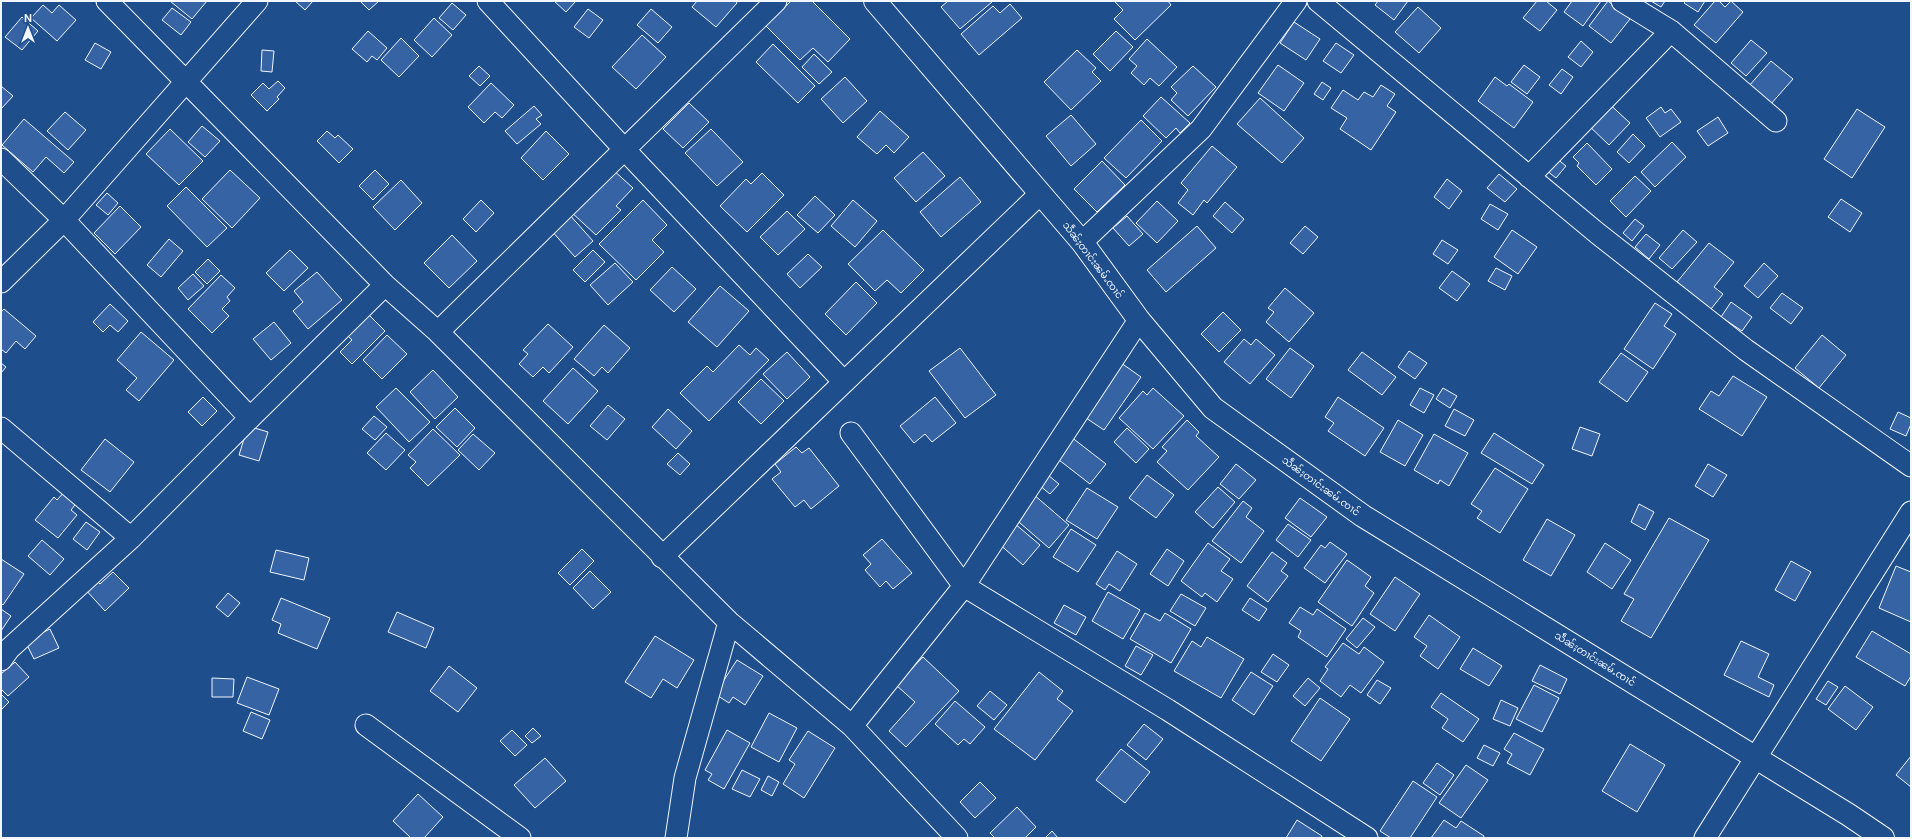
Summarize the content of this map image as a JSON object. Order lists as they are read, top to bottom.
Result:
{
  "streets": {
    "highway": ["သဵၼ်ႈတၢင်းၼမ်ႉၸၢင်"]
  },
  "north": "top"
}
